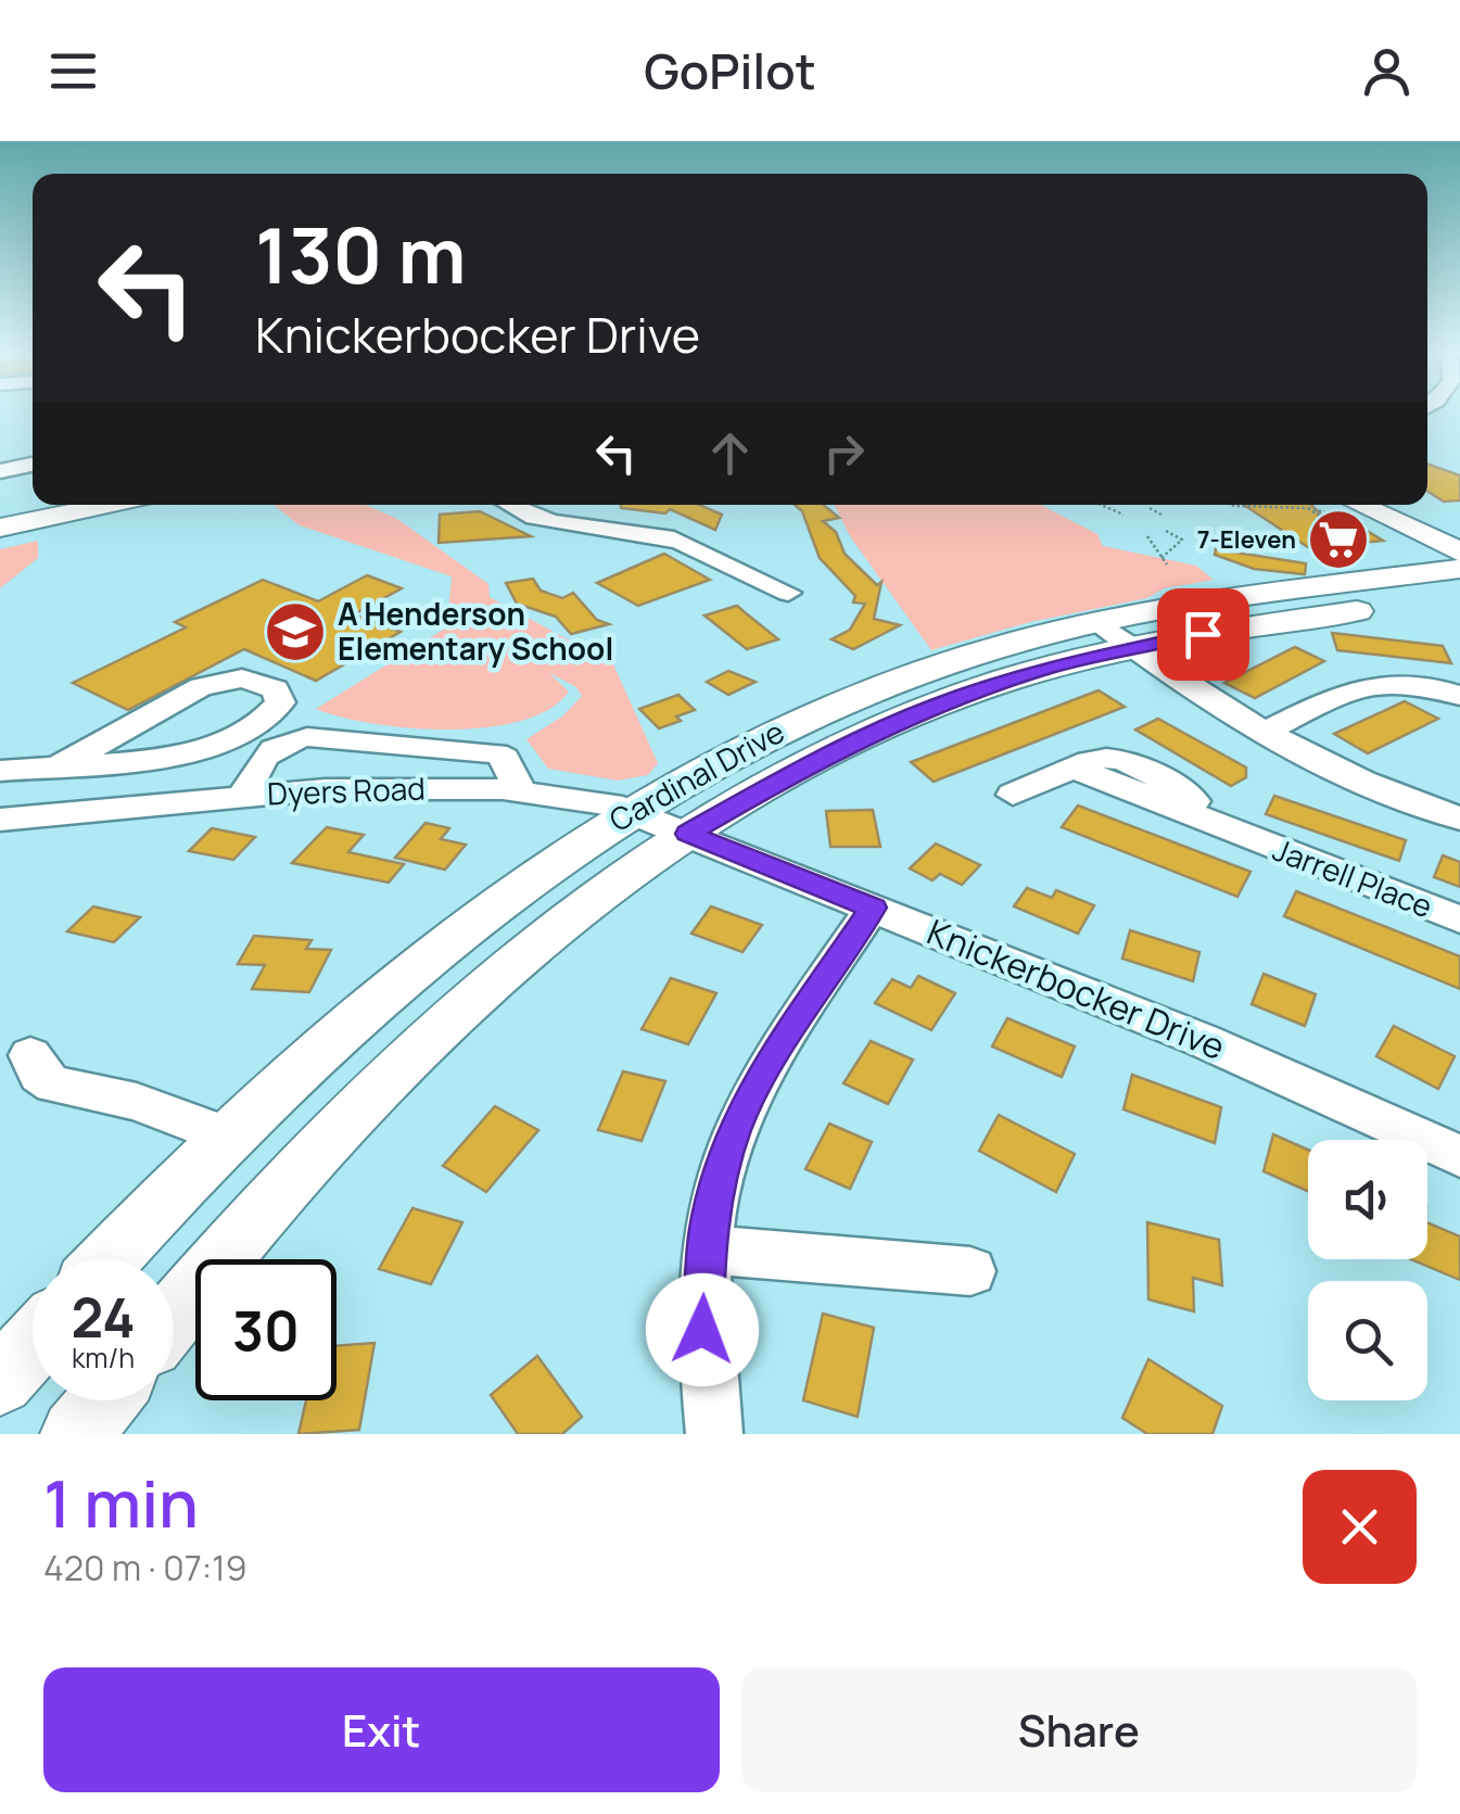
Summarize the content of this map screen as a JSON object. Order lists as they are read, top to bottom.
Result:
{
  "streets": {
    "main road": ["Cardinal Drive"],
    "street": ["Dyers Road", "Jarrell Place", "Knickerbocker Drive"]
  },
  "crossings": [
    ["Cardinal Drive", "Dyers Road"],
    ["Cardinal Drive", "Knickerbocker Drive"],
    ["Dyers Road", "Knickerbocker Drive"]
  ],
  "places": {
    "supermarket": ["7-Eleven"],
    "school or university": ["A Henderson Elementary School"]
  },
  "page": {
    "header": "GoPilot",
    "turn": ["130 m", "Knickerbocker Drive"],
    "speed": "24 km/h",
    "limit": "30",
    "heading": ["1 min", "420 m · 07:19"],
    "buttons": ["Exit", "Share"]
  }
}
